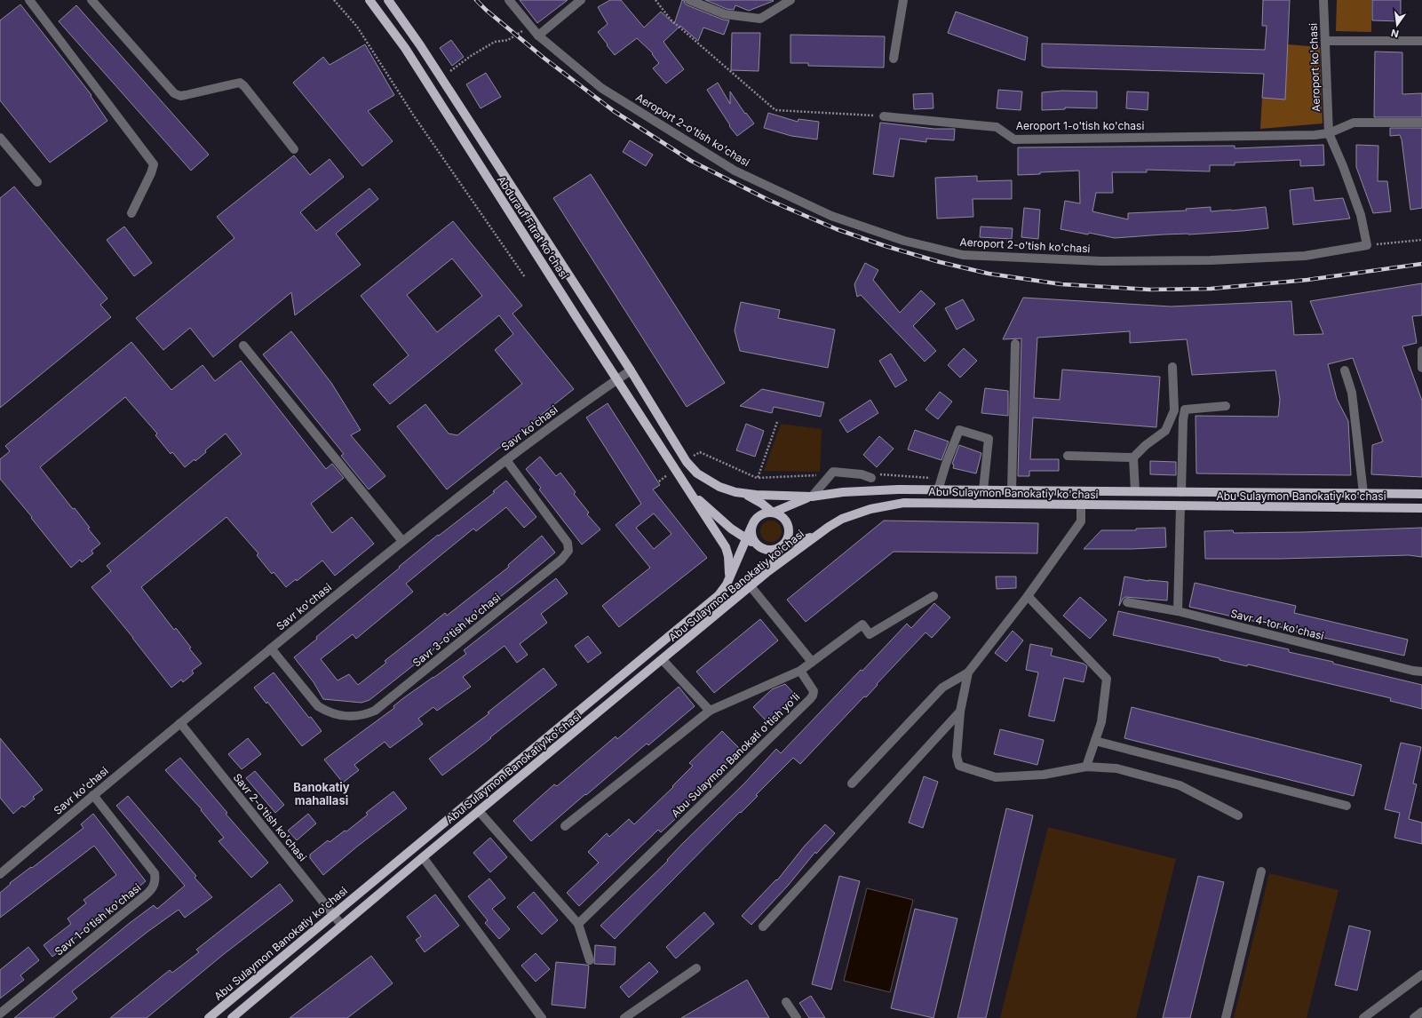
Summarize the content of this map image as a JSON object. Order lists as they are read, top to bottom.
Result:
{
  "streets": {
    "main road": ["Abdurauf Fitrat ko'chasi", "Abu Sulaymon Banokatiy ko'chasi"],
    "street": [
      "Aeroport ko'chasi",
      "Aeroport 1-o'tish ko'chasi",
      "Aeroport 2-o'tish ko'chasi",
      "Savr ko'chasi",
      "Savr 4-tor ko'chasi",
      "Savr 3-o'tish ko'chasi",
      "Abu Sulaymon Banokati o'tish yo'li",
      "Savr 2-o'tish ko'chasi",
      "Savr 1-o'tish ko'chasi"
    ]
  },
  "crossings": [
    ["Aeroport ko'chasi", "Aeroport 1-o'tish ko'chasi"],
    ["Abdurauf Fitrat ko'chasi", "Savr ko'chasi"],
    ["Abdurauf Fitrat ko'chasi", "Abu Sulaymon Banokatiy ko'chasi"],
    ["Savr ko'chasi", "Savr 3-o'tish ko'chasi"],
    ["Savr ko'chasi", "Savr 2-o'tish ko'chasi"],
    ["Savr ko'chasi", "Savr 1-o'tish ko'chasi"],
    ["Abu Sulaymon Banokatiy ko'chasi", "Savr 2-o'tish ko'chasi"]
  ],
  "districts": ["Banokatiy mahallasi"],
  "north": "bottom"
}
